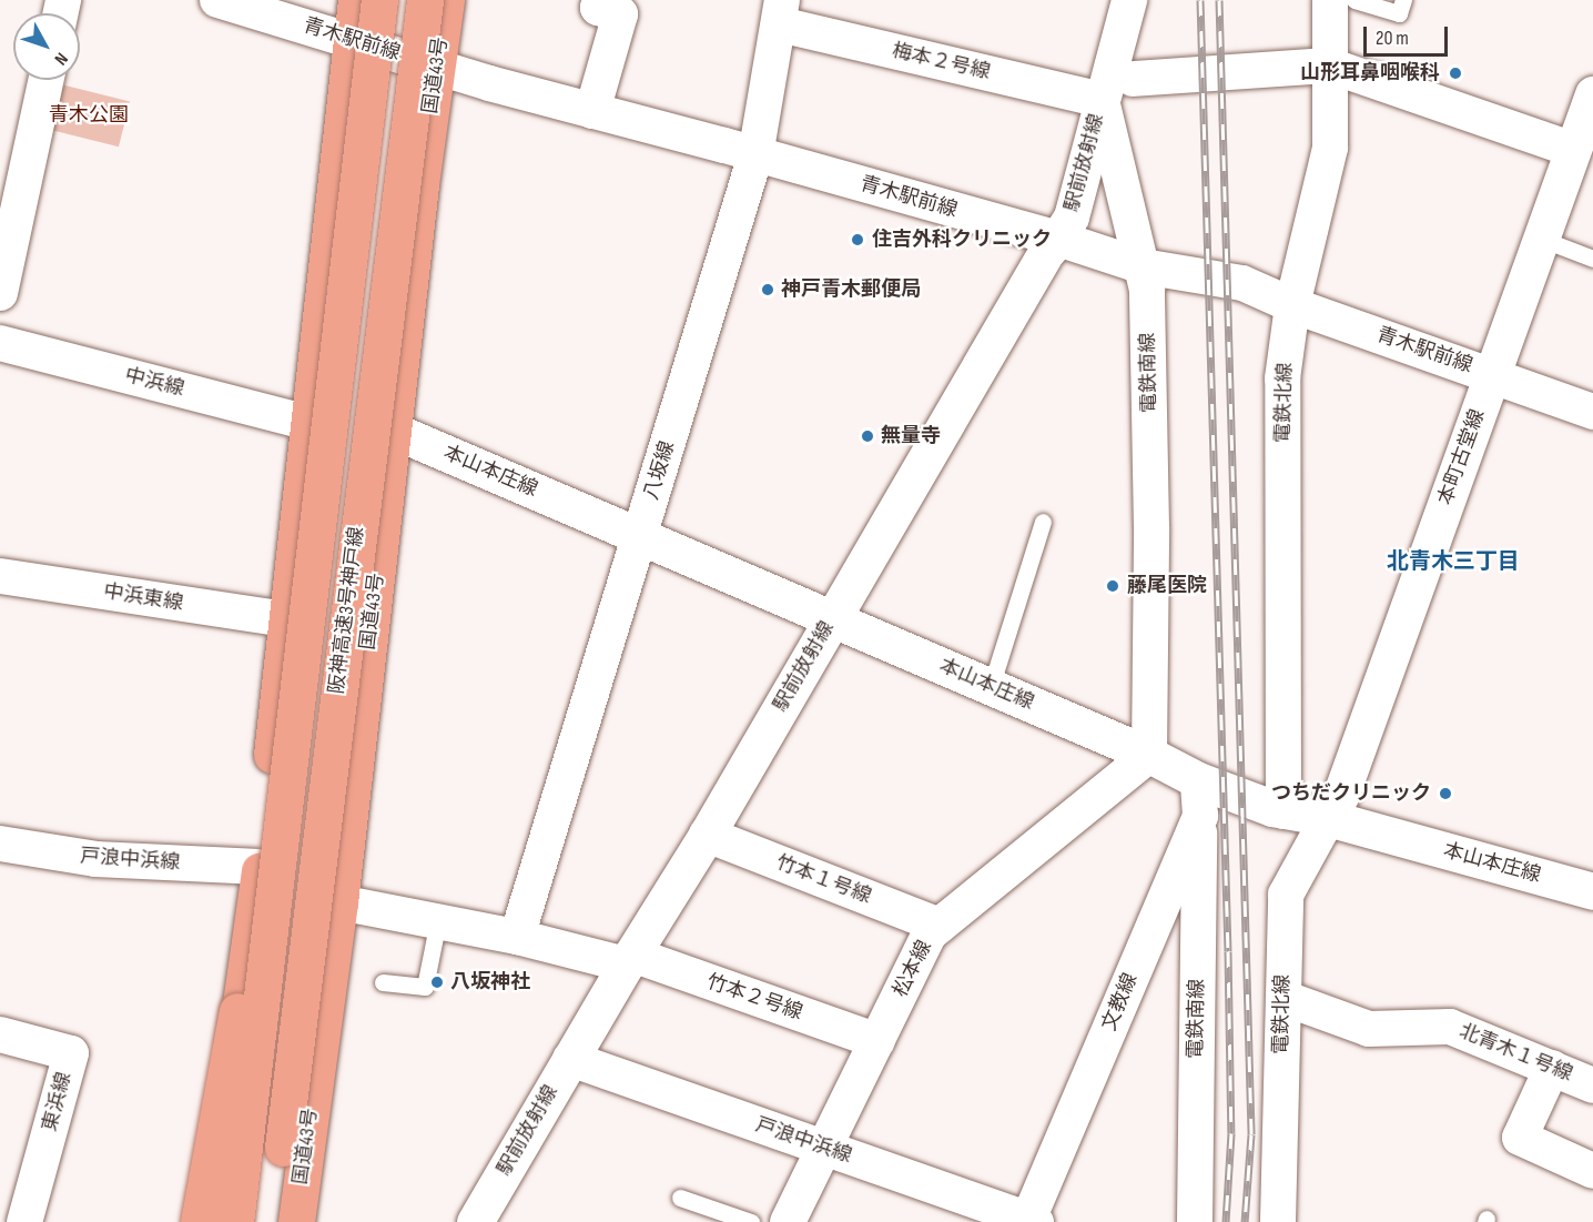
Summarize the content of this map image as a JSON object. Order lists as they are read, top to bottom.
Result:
{
  "streets": {
    "highway": ["国道43号", "阪神高速3号神戸線"],
    "street": [
      "青木駅前線",
      "梅本２号線",
      "駅前放射線",
      "電鉄南線",
      "中浜線",
      "電鉄北線",
      "本町古堂線",
      "八坂線",
      "本山本庄線",
      "中浜東線",
      "戸浪中浜線",
      "竹本１号線",
      "松本線",
      "竹本２号線",
      "文教線",
      "北青木１号線",
      "東浜線"
    ]
  },
  "crossings": [
    ["青木駅前線", "国道43号"],
    ["青木駅前線", "駅前放射線"],
    ["青木駅前線", "電鉄南線"],
    ["青木駅前線", "電鉄北線"],
    ["青木駅前線", "本町古堂線"],
    ["青木駅前線", "八坂線"],
    ["梅本２号線", "駅前放射線"],
    ["梅本２号線", "電鉄南線"],
    ["梅本２号線", "八坂線"],
    ["国道43号", "本山本庄線"],
    ["駅前放射線", "電鉄南線"],
    ["駅前放射線", "本山本庄線"],
    ["駅前放射線", "戸浪中浜線"],
    ["駅前放射線", "竹本１号線"],
    ["駅前放射線", "竹本２号線"],
    ["電鉄南線", "本山本庄線"],
    ["電鉄南線", "松本線"],
    ["電鉄南線", "文教線"],
    ["電鉄北線", "本町古堂線"],
    ["電鉄北線", "本山本庄線"],
    ["電鉄北線", "北青木１号線"],
    ["本町古堂線", "本山本庄線"],
    ["八坂線", "本山本庄線"],
    ["本山本庄線", "松本線"],
    ["本山本庄線", "文教線"],
    ["阪神高速3号神戸線", "戸浪中浜線"],
    ["戸浪中浜線", "松本線"],
    ["戸浪中浜線", "文教線"],
    ["竹本１号線", "松本線"],
    ["松本線", "竹本２号線"]
  ],
  "districts": ["北青木三丁目"],
  "parks": ["青木公園"],
  "places": [
    "山形耳鼻咽喉科",
    "住吉外科クリニック",
    "神戸青木郵便局",
    "無量寺",
    "藤尾医院",
    "つちだクリニック",
    "八坂神社"
  ],
  "scale_bar": "20 m",
  "north": "bottom right"
}
